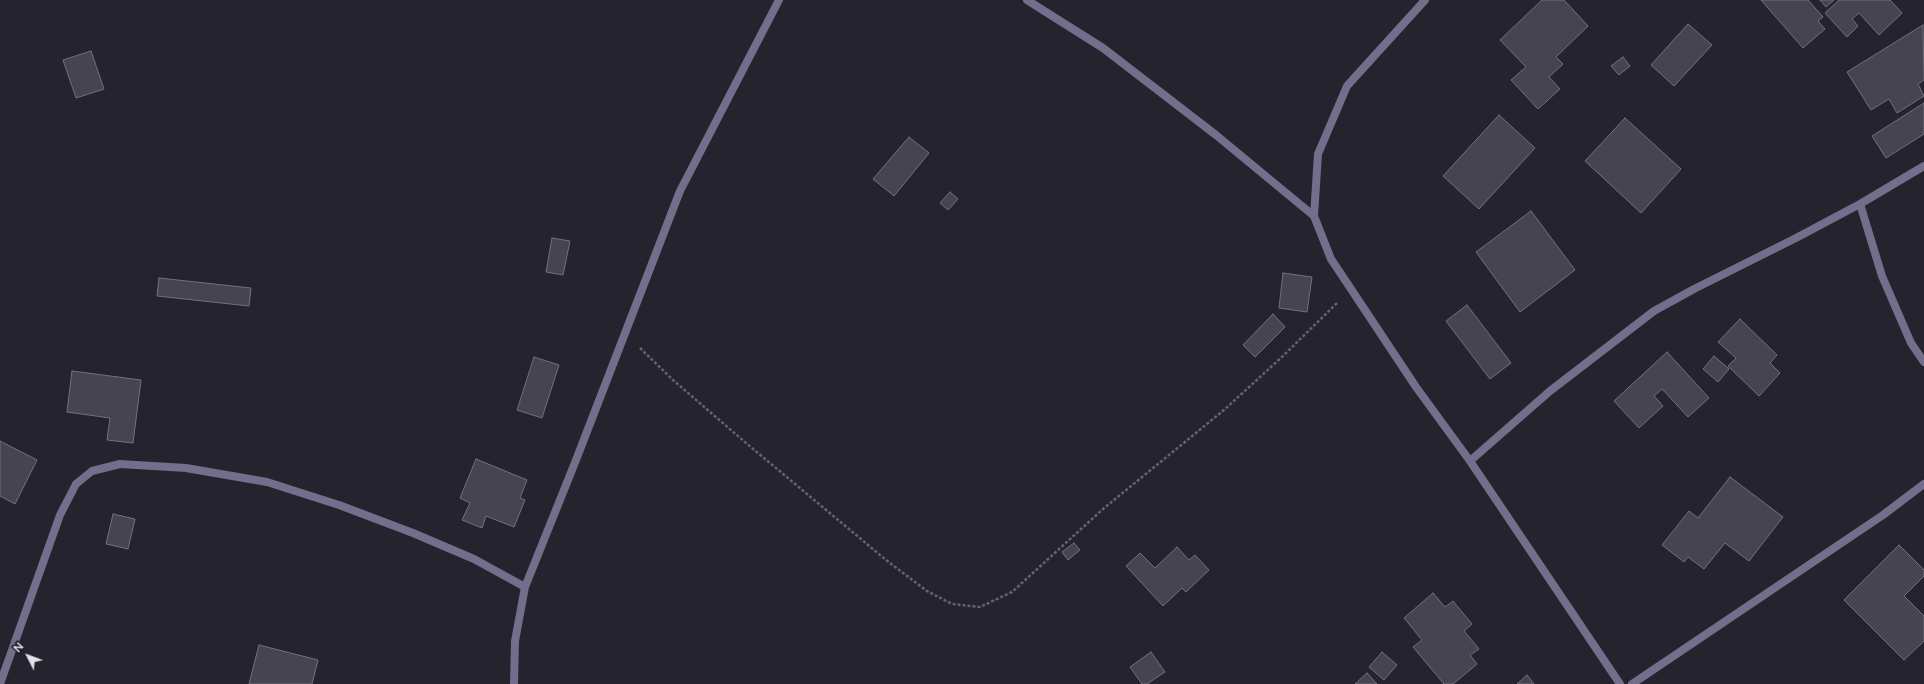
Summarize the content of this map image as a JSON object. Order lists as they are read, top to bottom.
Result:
{
  "north": "top left"
}
